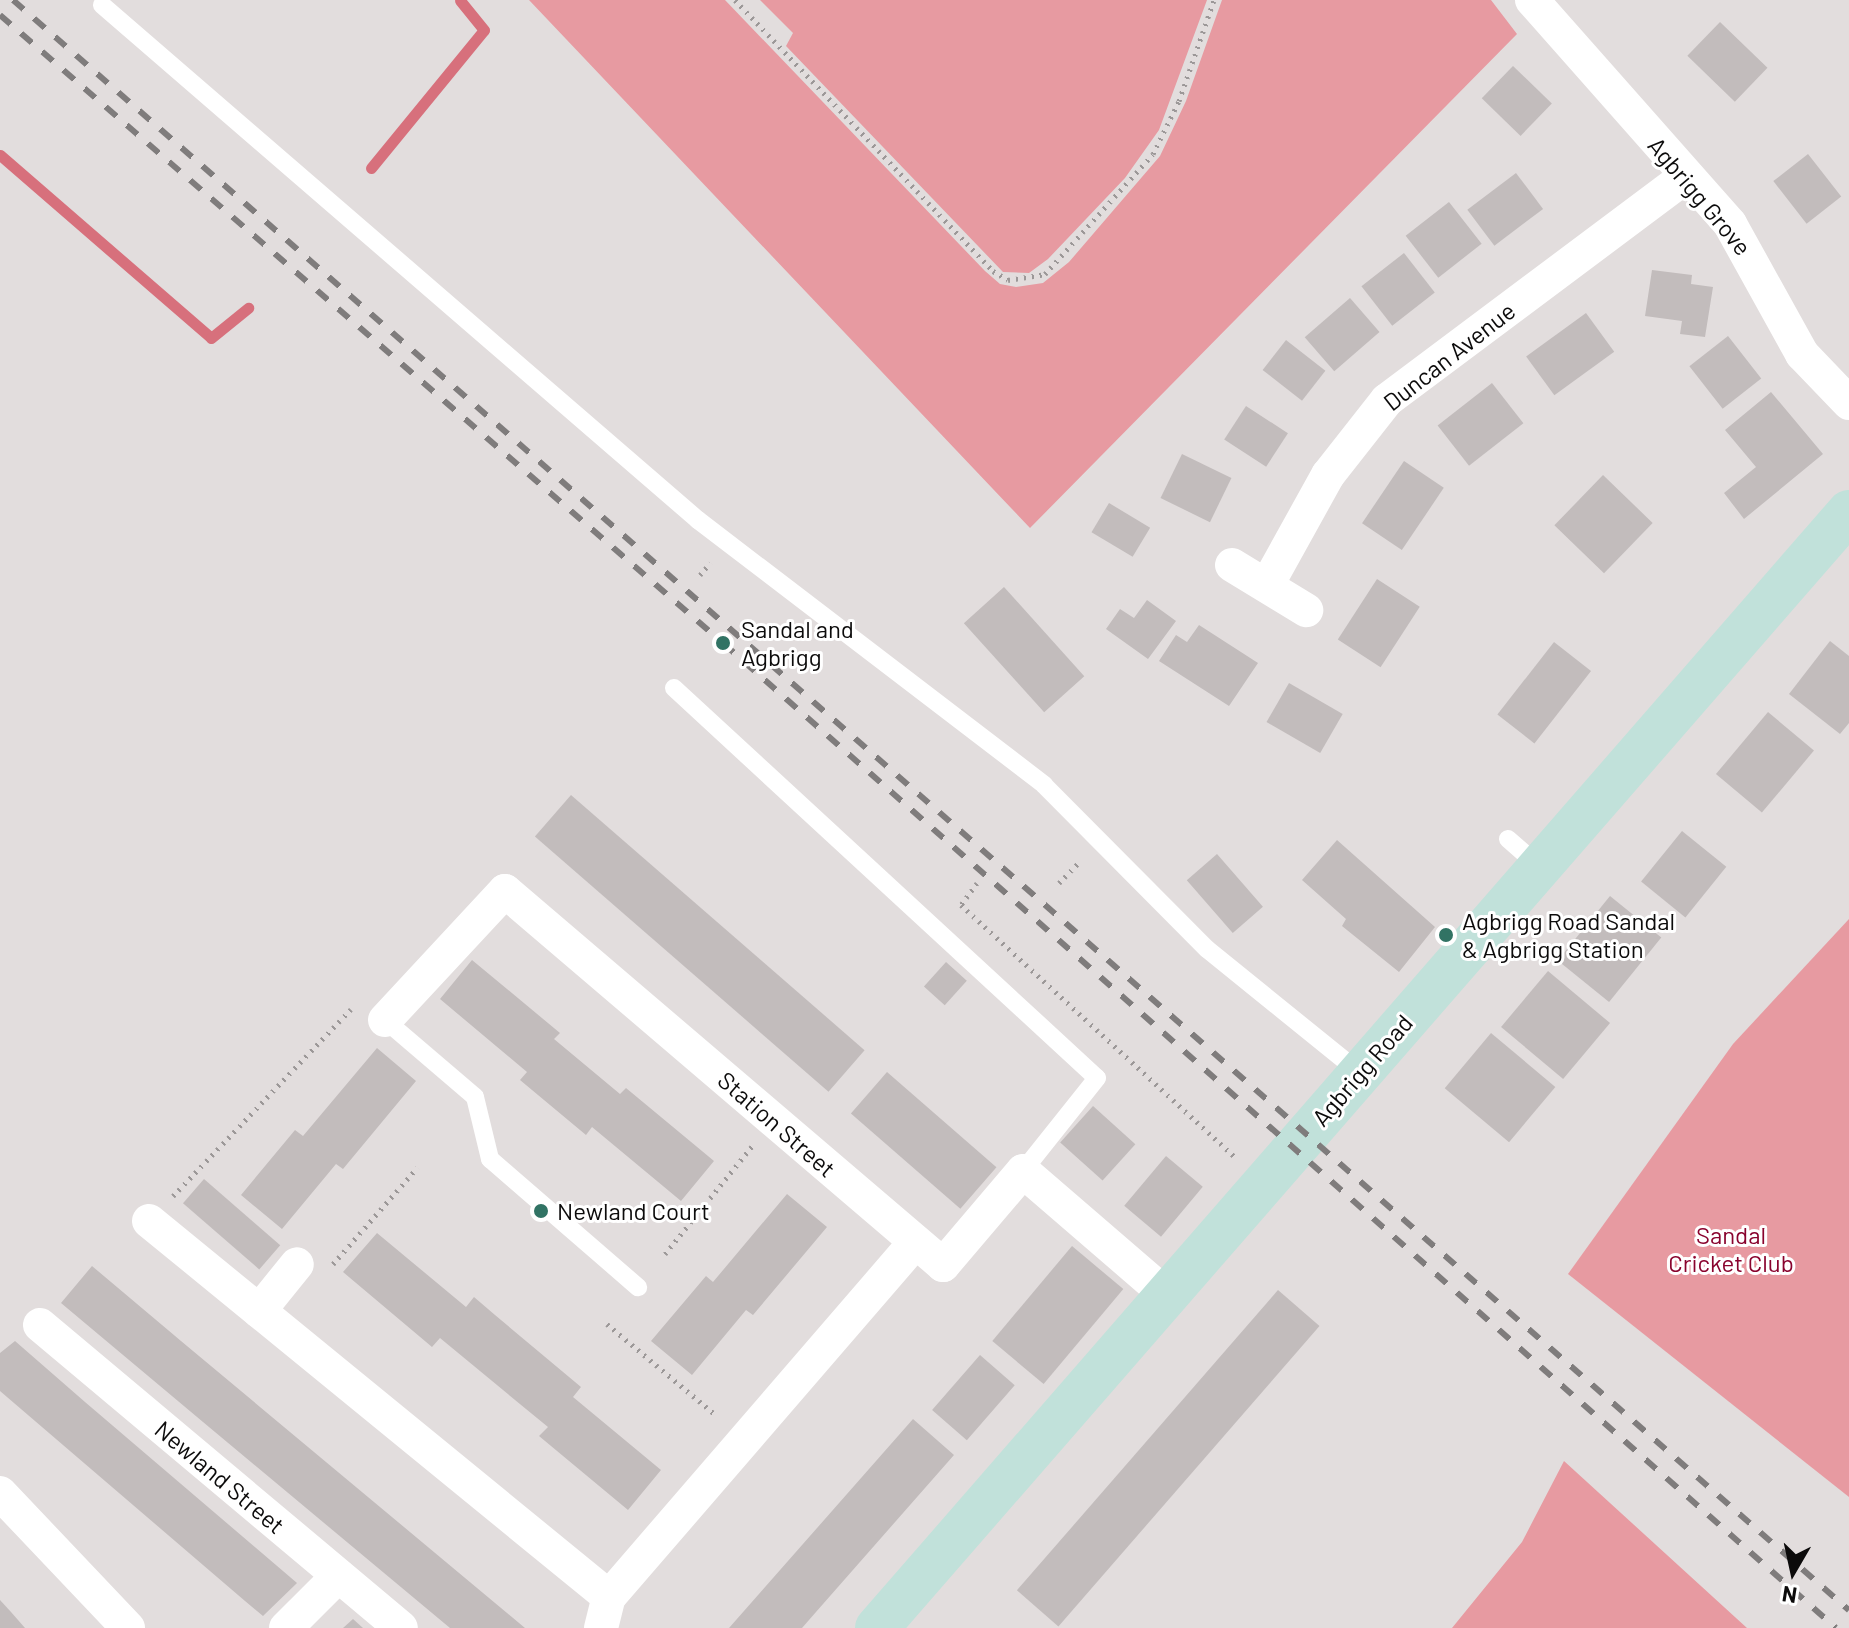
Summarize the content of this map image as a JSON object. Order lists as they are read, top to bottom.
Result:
{
  "streets": {
    "main road": ["Agbrigg Road"],
    "street": [
      "Agbrigg Grove",
      "Duncan Avenue",
      "Station Street",
      "Newland Street"
    ]
  },
  "crossings": [
    ["Agbrigg Grove", "Duncan Avenue"]
  ],
  "parks": ["Sandal Cricket Club"],
  "places": ["Sandal and Agbrigg", "Agbrigg Road Sandal & Agbrigg Station", "Newland Court"],
  "north": "bottom"
}
